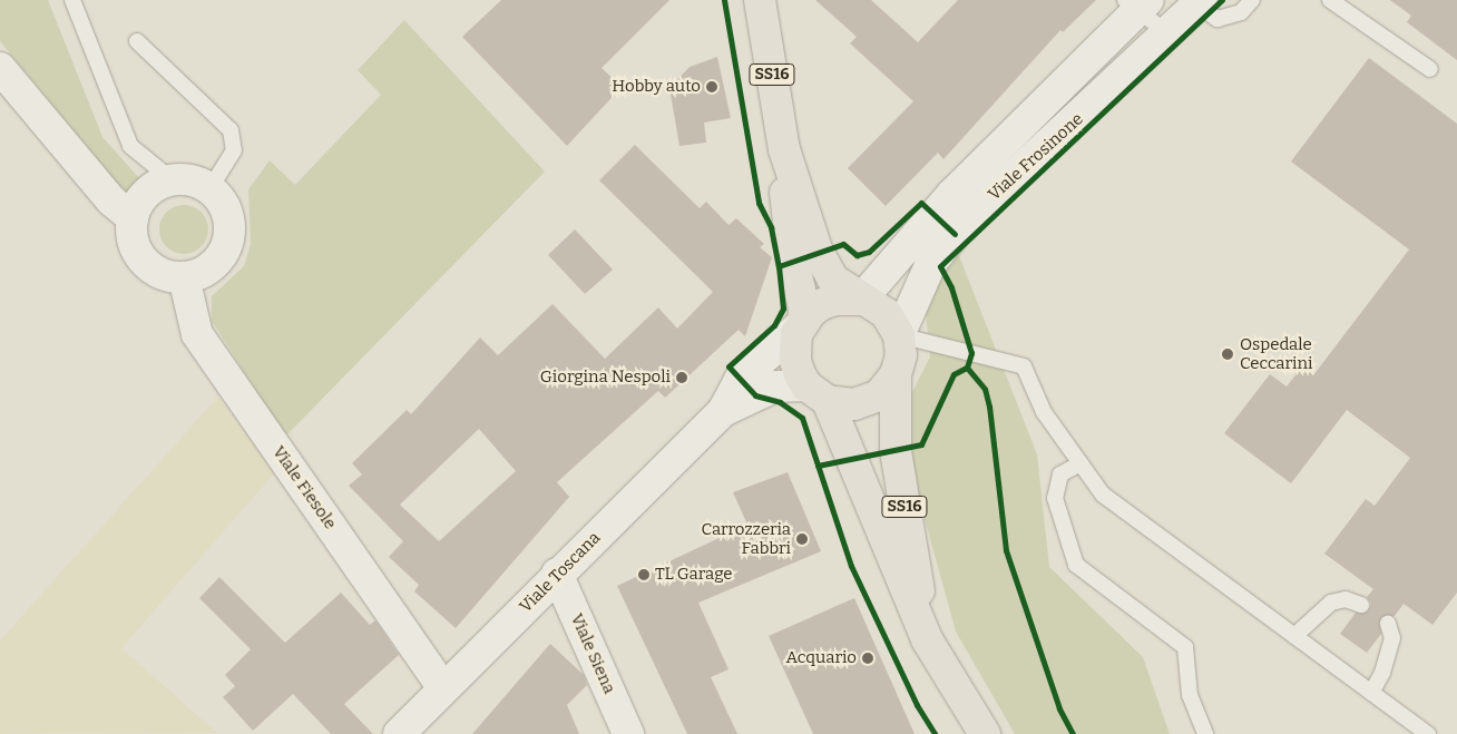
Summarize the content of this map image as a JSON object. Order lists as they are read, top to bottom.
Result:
{
  "streets": {
    "main road": ["SS16"],
    "street": [
      "Viale Frosinone",
      "Viale Fiesole",
      "Viale Toscana",
      "Viale Siena"
    ]
  },
  "crossings": [
    ["SS16", "Viale Frosinone"],
    ["SS16", "Viale Toscana"],
    ["Viale Frosinone", "Viale Toscana"],
    ["Viale Fiesole", "Viale Toscana"],
    ["Viale Toscana", "Viale Siena"]
  ],
  "places": [
    "Hobby auto",
    "Ospedale Ceccarini",
    "Giorgina Nespoli",
    "Carrozzeria Fabbri",
    "TL Garage",
    "Acquario"
  ]
}
